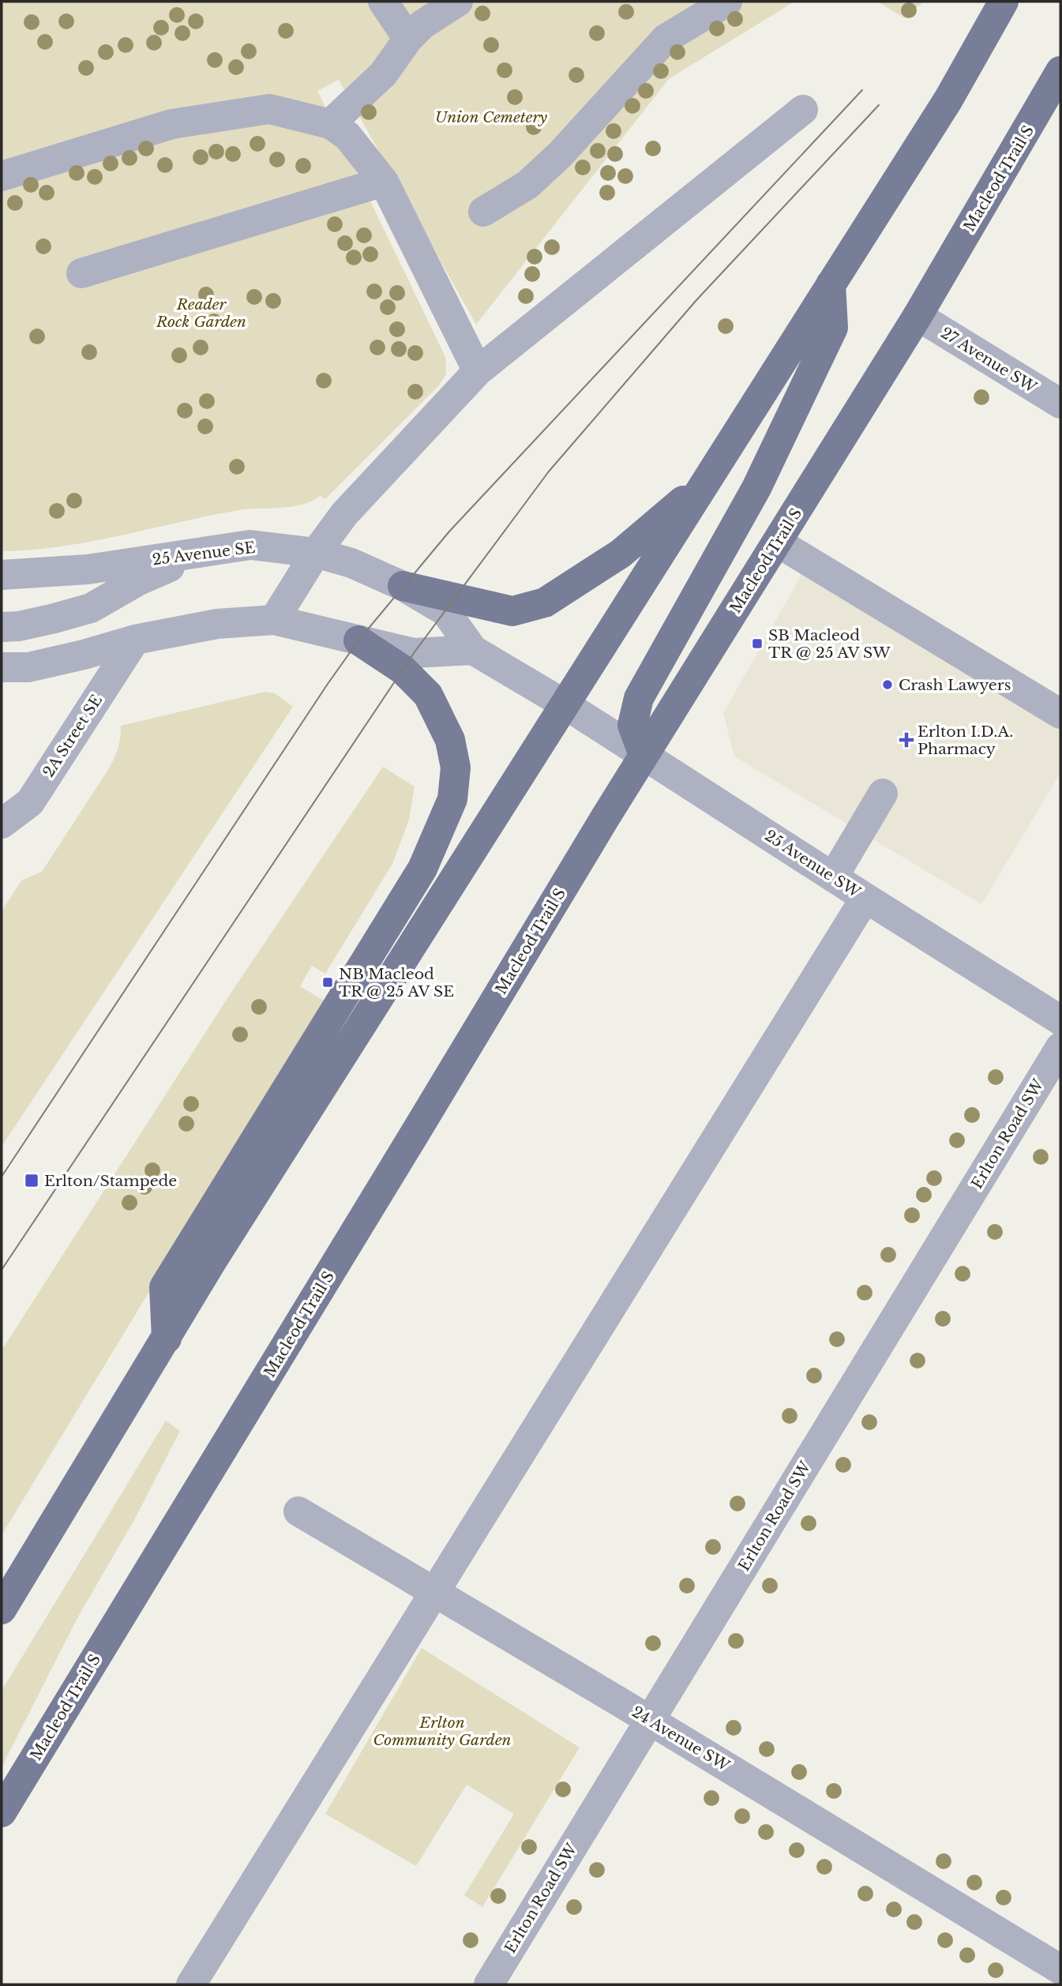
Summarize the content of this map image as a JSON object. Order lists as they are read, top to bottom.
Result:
{
  "streets": {
    "main road": ["Macleod Trail S"],
    "street": [
      "27 Avenue SW",
      "25 Avenue SE",
      "2A Street SE",
      "25 Avenue SW",
      "Erlton Road SW",
      "24 Avenue SW"
    ]
  },
  "crossings": [
    ["Macleod Trail S", "27 Avenue SW"],
    ["Macleod Trail S", "25 Avenue SW"],
    ["25 Avenue SE", "25 Avenue SW"],
    ["Erlton Road SW", "24 Avenue SW"]
  ],
  "parks": ["Union Cemetery", "Reader Rock Garden", "Erlton Community Garden"],
  "places": {
    "transit": ["SB Macleod TR @ 25 AV SW", "NB Macleod TR @ 25 AV SE", "Erlton/Stampede"],
    "other": ["Crash Lawyers"],
    "health": ["Erlton I.D.A. Pharmacy"]
  }
}
